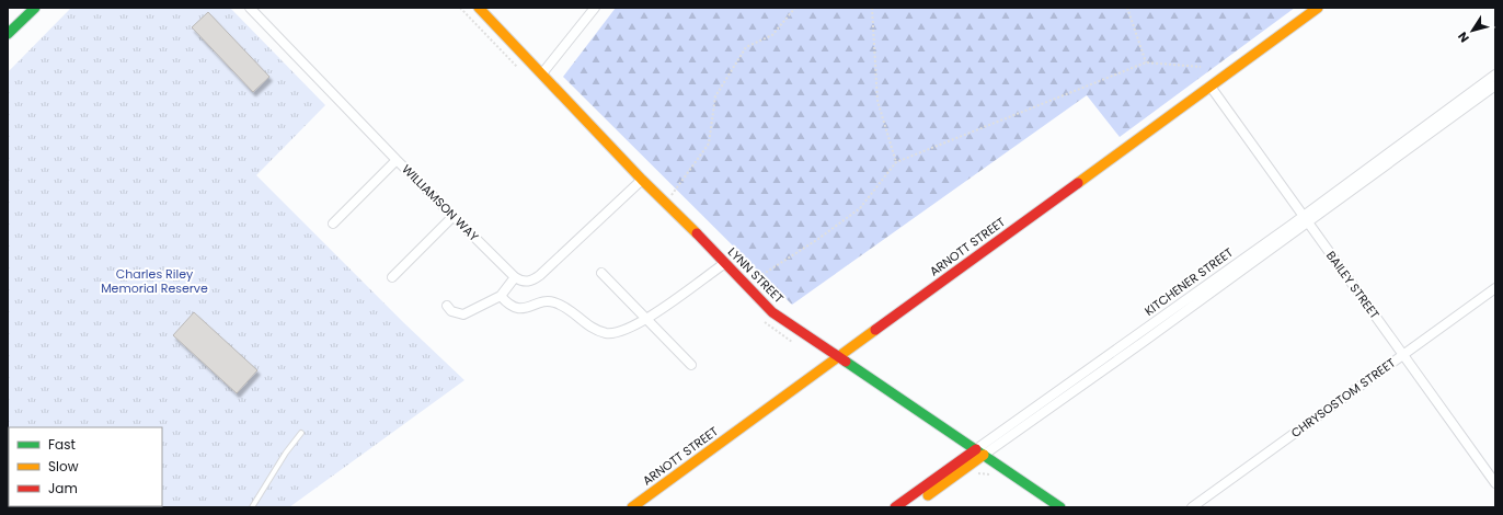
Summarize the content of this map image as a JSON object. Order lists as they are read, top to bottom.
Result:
{
  "streets": {
    "street": [
      "WILLIAMSON WAY",
      "ARNOTT STREET",
      "LYNN STREET",
      "KITCHENER STREET",
      "BAILEY STREET",
      "CHRYSOSTOM STREET"
    ]
  },
  "crossings": [
    ["ARNOTT STREET", "LYNN STREET"],
    ["ARNOTT STREET", "BAILEY STREET"],
    ["LYNN STREET", "KITCHENER STREET"],
    ["KITCHENER STREET", "BAILEY STREET"],
    ["BAILEY STREET", "CHRYSOSTOM STREET"]
  ],
  "parks": ["Charles Riley Memorial Reserve"],
  "legend": ["Fast", "Slow", "Jam"],
  "north": "bottom left"
}
